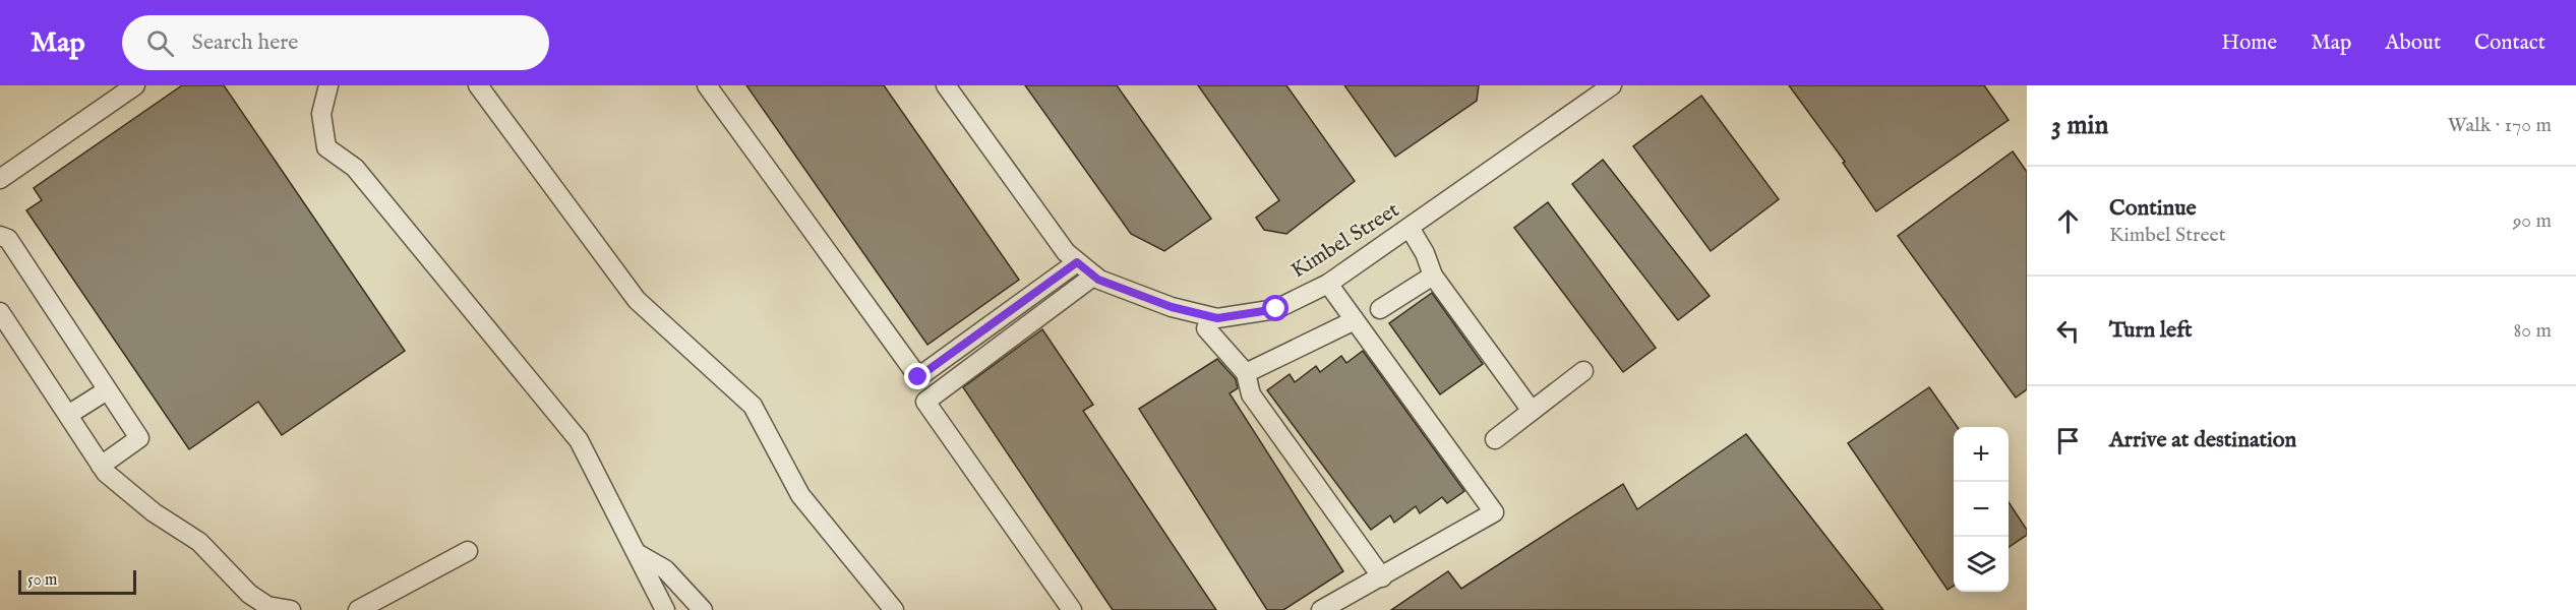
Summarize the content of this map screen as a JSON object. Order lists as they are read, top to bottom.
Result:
{
  "streets": {
    "street": ["Kimbel Street"]
  },
  "scale_bar": "50 m",
  "page": {
    "header": "Map",
    "search": "Search here",
    "nav": [
      "Home",
      "Map",
      "About",
      "Contact"
    ],
    "heading": ["3 min", "Walk · 170 m"],
    "list": [
      ["Continue", "Kimbel Street", "90 m"],
      ["Turn left", "80 m"],
      "Arrive at destination"
    ],
    "map_buttons": ["+", "−"],
    "scale": "50 m"
  }
}
